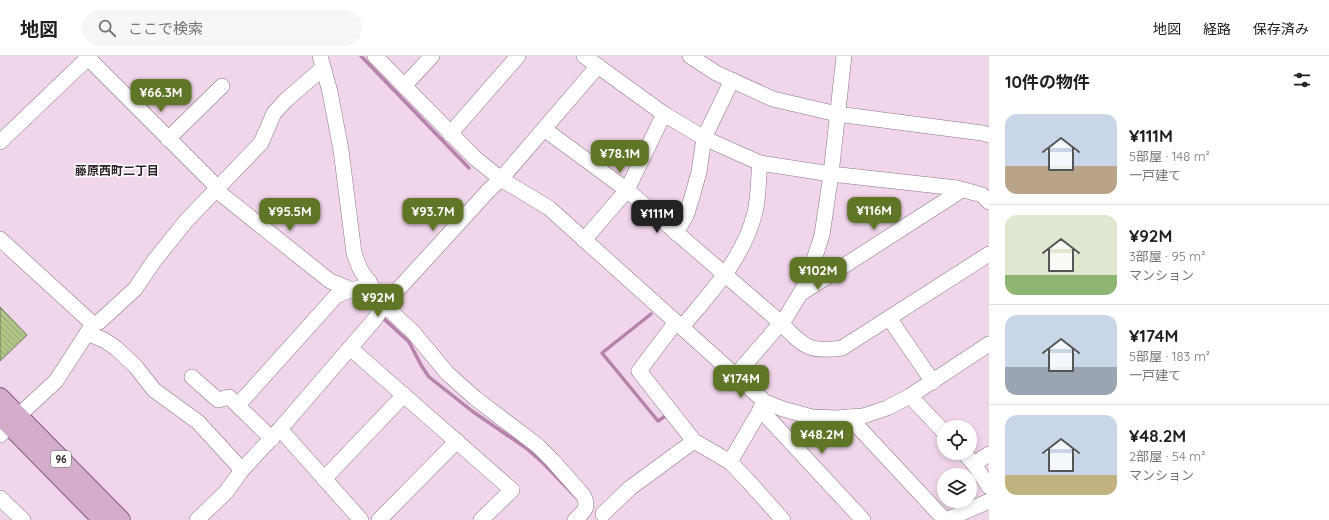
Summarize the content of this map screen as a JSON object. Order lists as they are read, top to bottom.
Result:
{
  "streets": {
    "main road": ["96"]
  },
  "districts": ["藤原西町二丁目"],
  "page": {
    "header": "地図",
    "search": "ここで検索",
    "nav": ["地図", "経路", "保存済み"],
    "heading": "10件の物件",
    "price": [
      "¥66.3M",
      "¥78.1M",
      "¥116M",
      "¥95.5M",
      "¥93.7M",
      "¥111M",
      "¥102M",
      "¥92M",
      "¥174M",
      "¥48.2M"
    ],
    "list": [
      {
        "name": "¥111M",
        "note": "5部屋 · 148 m² · 一戸建て"
      },
      {
        "name": "¥92M",
        "note": "3部屋 · 95 m² · マンション"
      },
      {
        "name": "¥174M",
        "note": "5部屋 · 183 m² · 一戸建て"
      },
      {
        "name": "¥48.2M",
        "note": "2部屋 · 54 m² · マンション"
      }
    ]
  }
}
